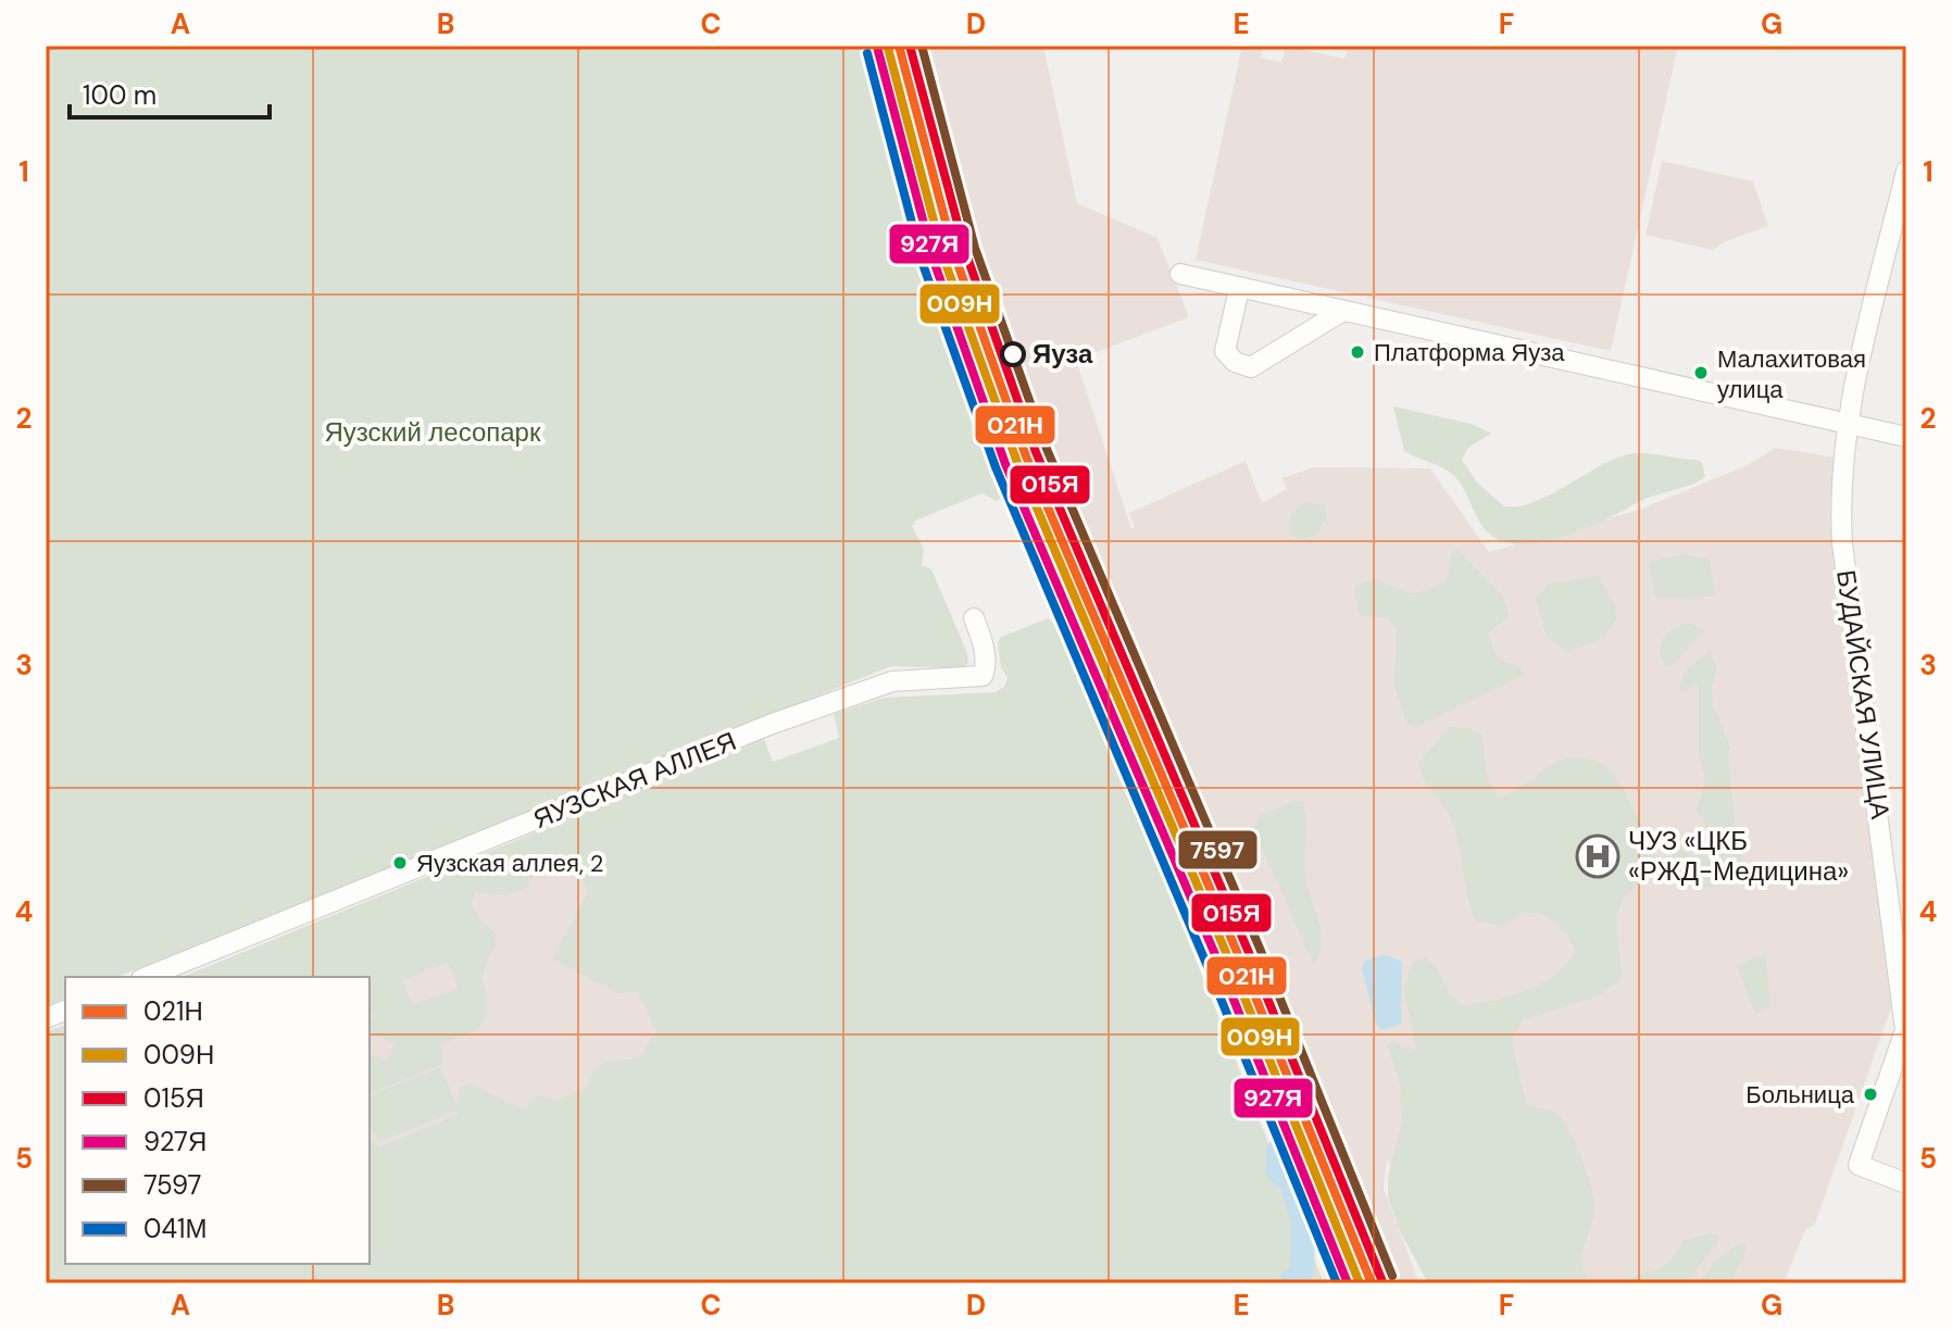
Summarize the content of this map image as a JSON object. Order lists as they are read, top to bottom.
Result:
{
  "streets": {
    "street": ["БУДАЙСКАЯ УЛИЦА", "ЯУЗСКАЯ АЛЛЕЯ"]
  },
  "parks": ["Яузский лесопарк"],
  "places": {
    "other": [
      "Платформа Яуза",
      "Яуза",
      "Малахитовая улица",
      "Яузская аллея, 2",
      "Больница"
    ],
    "hospital": ["ЧУЗ «ЦКБ «РЖД-Медицина»"]
  },
  "lines": [
    "transit line 021Н",
    "transit line 015Я",
    "transit line 7597",
    "transit line 009Н",
    "transit line 927Я",
    "transit line 041М"
  ],
  "legend": [
    "021Н",
    "009Н",
    "015Я",
    "927Я",
    "7597",
    "041М"
  ],
  "scale_bar": "100 m",
  "grid": {
    "columns": [
      "A",
      "B",
      "C",
      "D",
      "E",
      "F",
      "G"
    ],
    "rows": [
      "1",
      "2",
      "3",
      "4",
      "5"
    ]
  }
}
